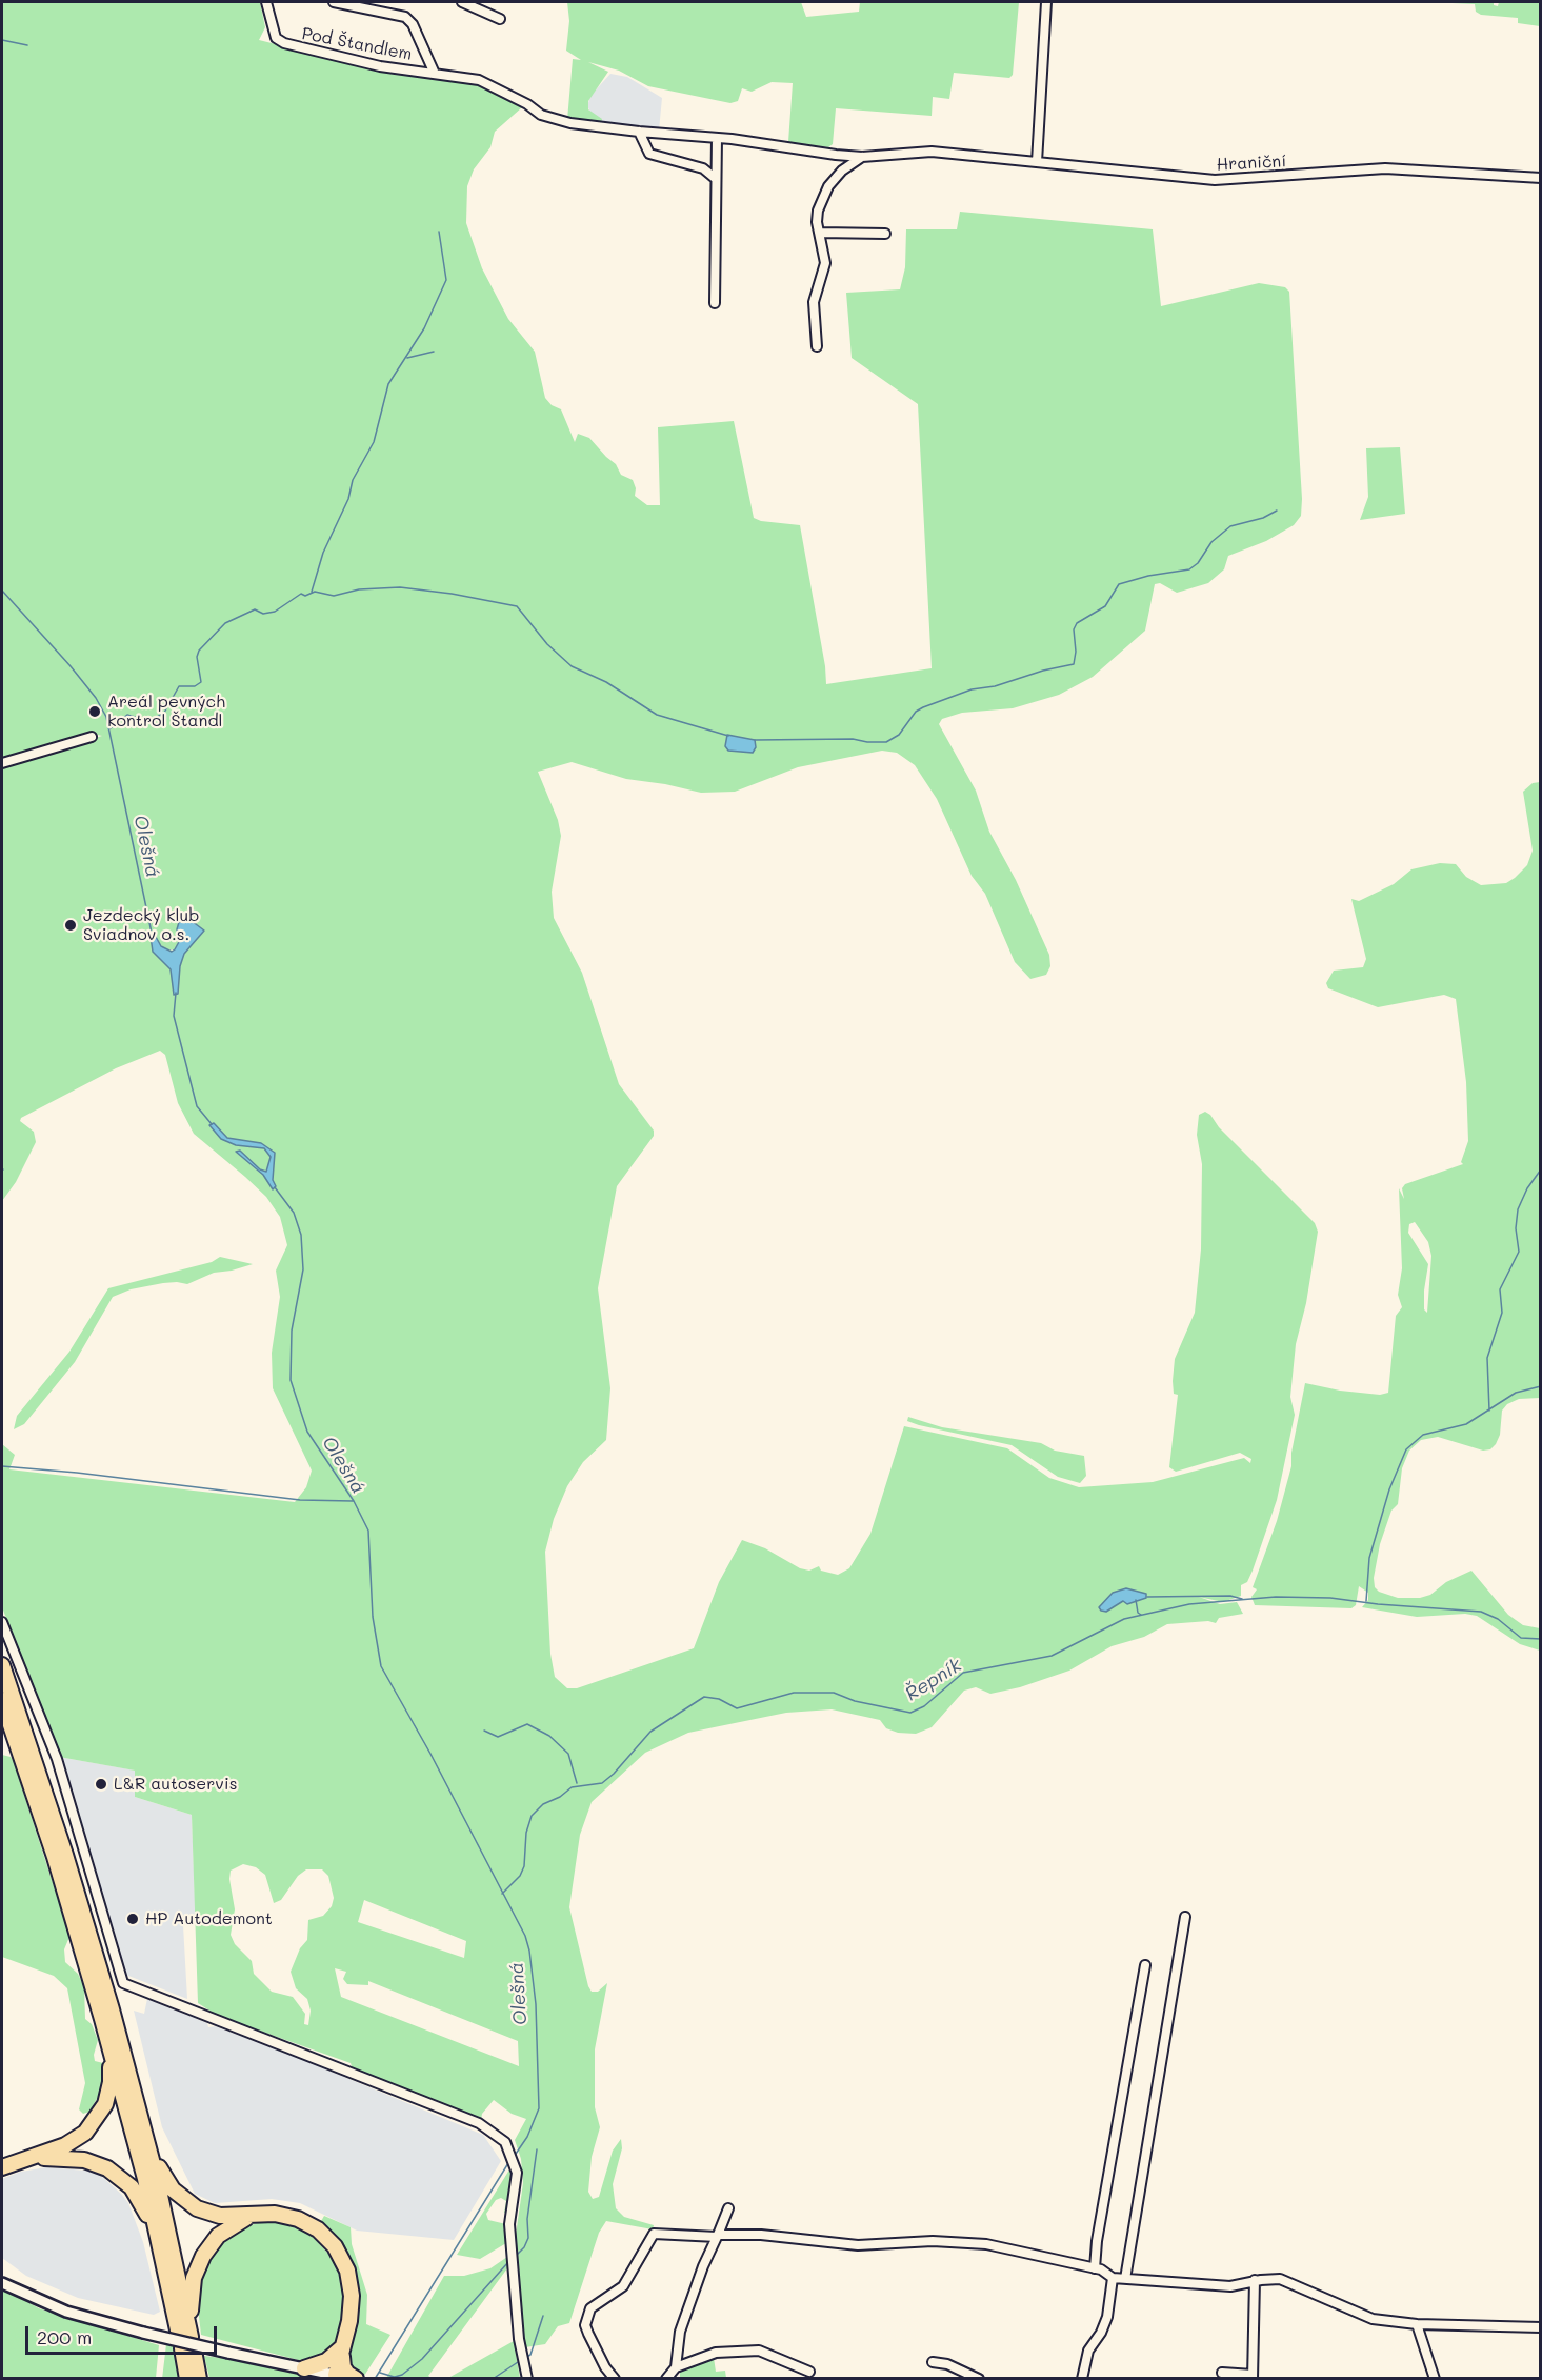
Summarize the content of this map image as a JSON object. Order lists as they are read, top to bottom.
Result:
{
  "streets": {
    "street": ["Pod Štandlem", "Hraniční"]
  },
  "crossings": [
    ["Pod Štandlem", "Hraniční"]
  ],
  "water": ["Olešná", "Řepník"],
  "places": [
    "Areál pevných kontrol Štandl",
    "Jezdecký klub Sviadnov o.s.",
    "L&R autoservis",
    "HP Autodemont"
  ],
  "scale_bar": "200 m"
}
